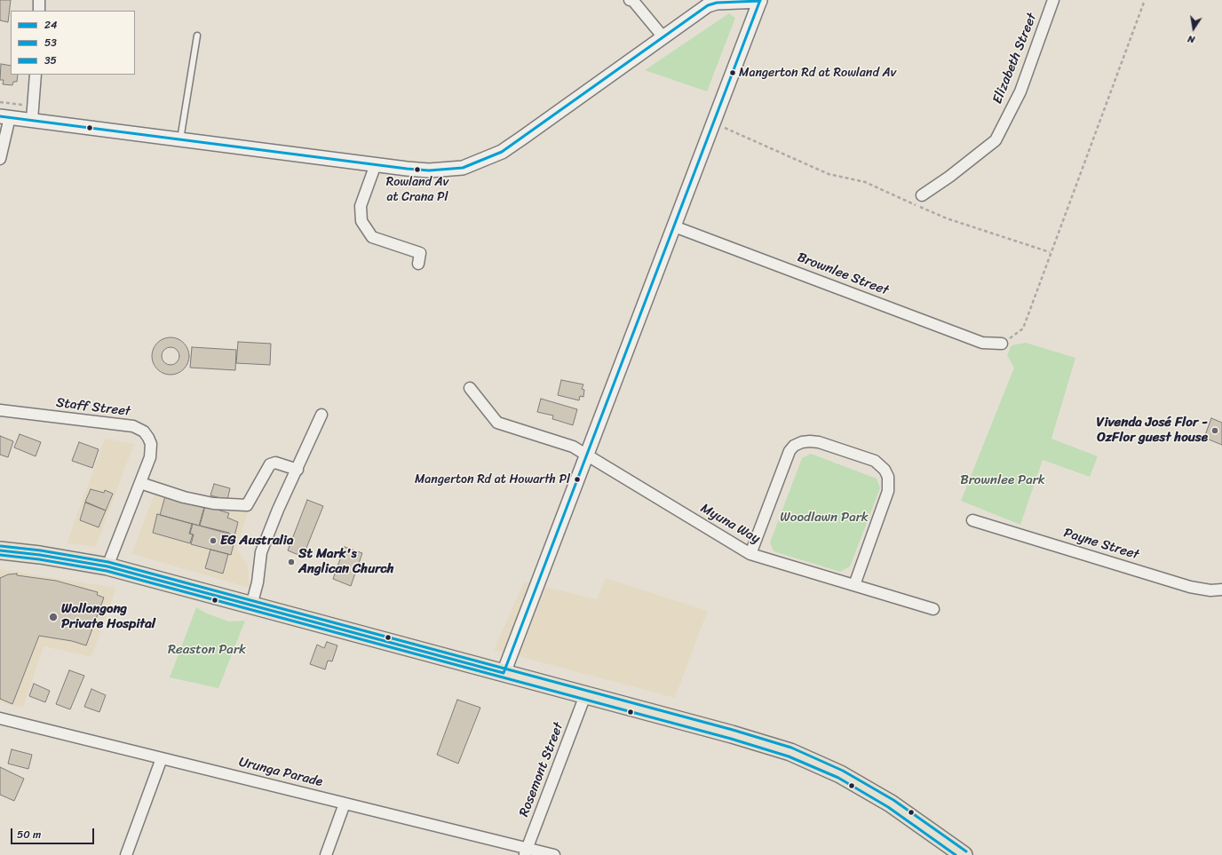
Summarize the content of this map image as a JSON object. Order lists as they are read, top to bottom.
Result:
{
  "streets": {
    "street": [
      "Elizabeth Street",
      "Brownlee Street",
      "Staff Street",
      "Myuna Way",
      "Payne Street",
      "Rosemont Street",
      "Urunga Parade"
    ]
  },
  "crossings": [
    ["Rosemont Street", "Urunga Parade"]
  ],
  "parks": ["Brownlee Park", "Woodlawn Park", "Reaston Park"],
  "places": [
    "Mangerton Rd at Rowland Av",
    "Rowland Av at Crana Pl",
    "Vivenda José Flor - OzFlor guest house",
    "Mangerton Rd at Howarth Pl",
    "EG Australia",
    "St Mark's Anglican Church",
    "Wollongong Private Hospital"
  ],
  "lines": ["transit line 24", "transit line 35", "transit line 53"],
  "legend": ["24", "53", "35"],
  "scale_bar": "50 m",
  "north": "bottom"
}
